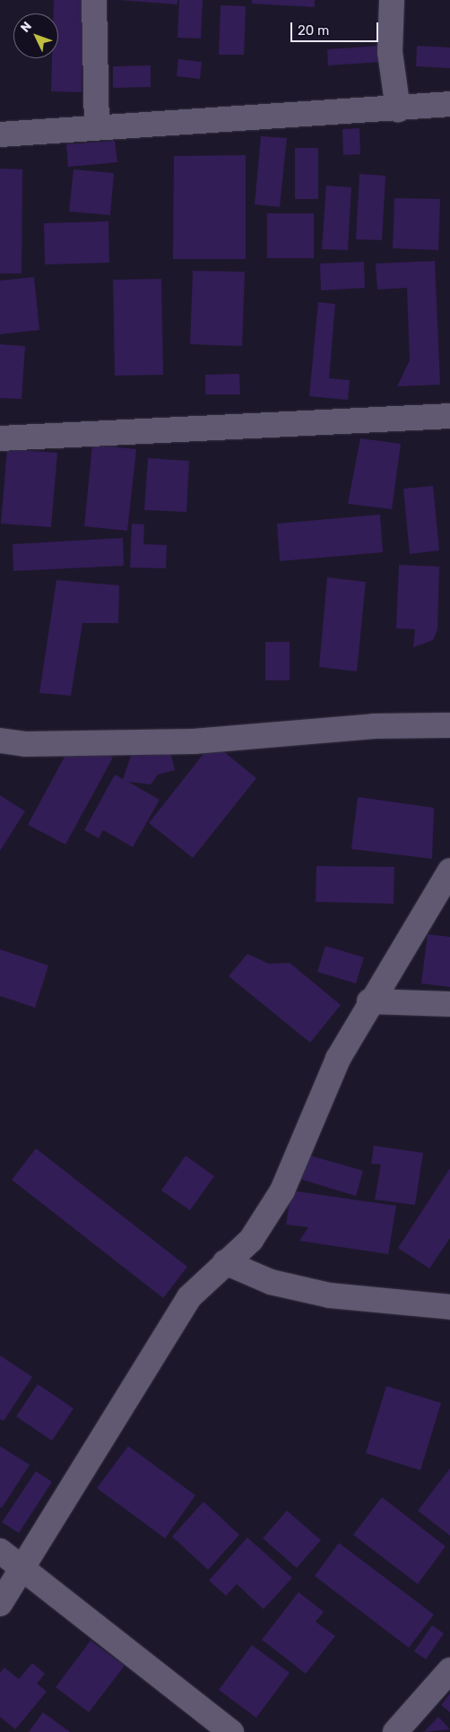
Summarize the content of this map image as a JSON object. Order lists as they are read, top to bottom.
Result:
{
  "scale_bar": "20 m",
  "north": "top left"
}
